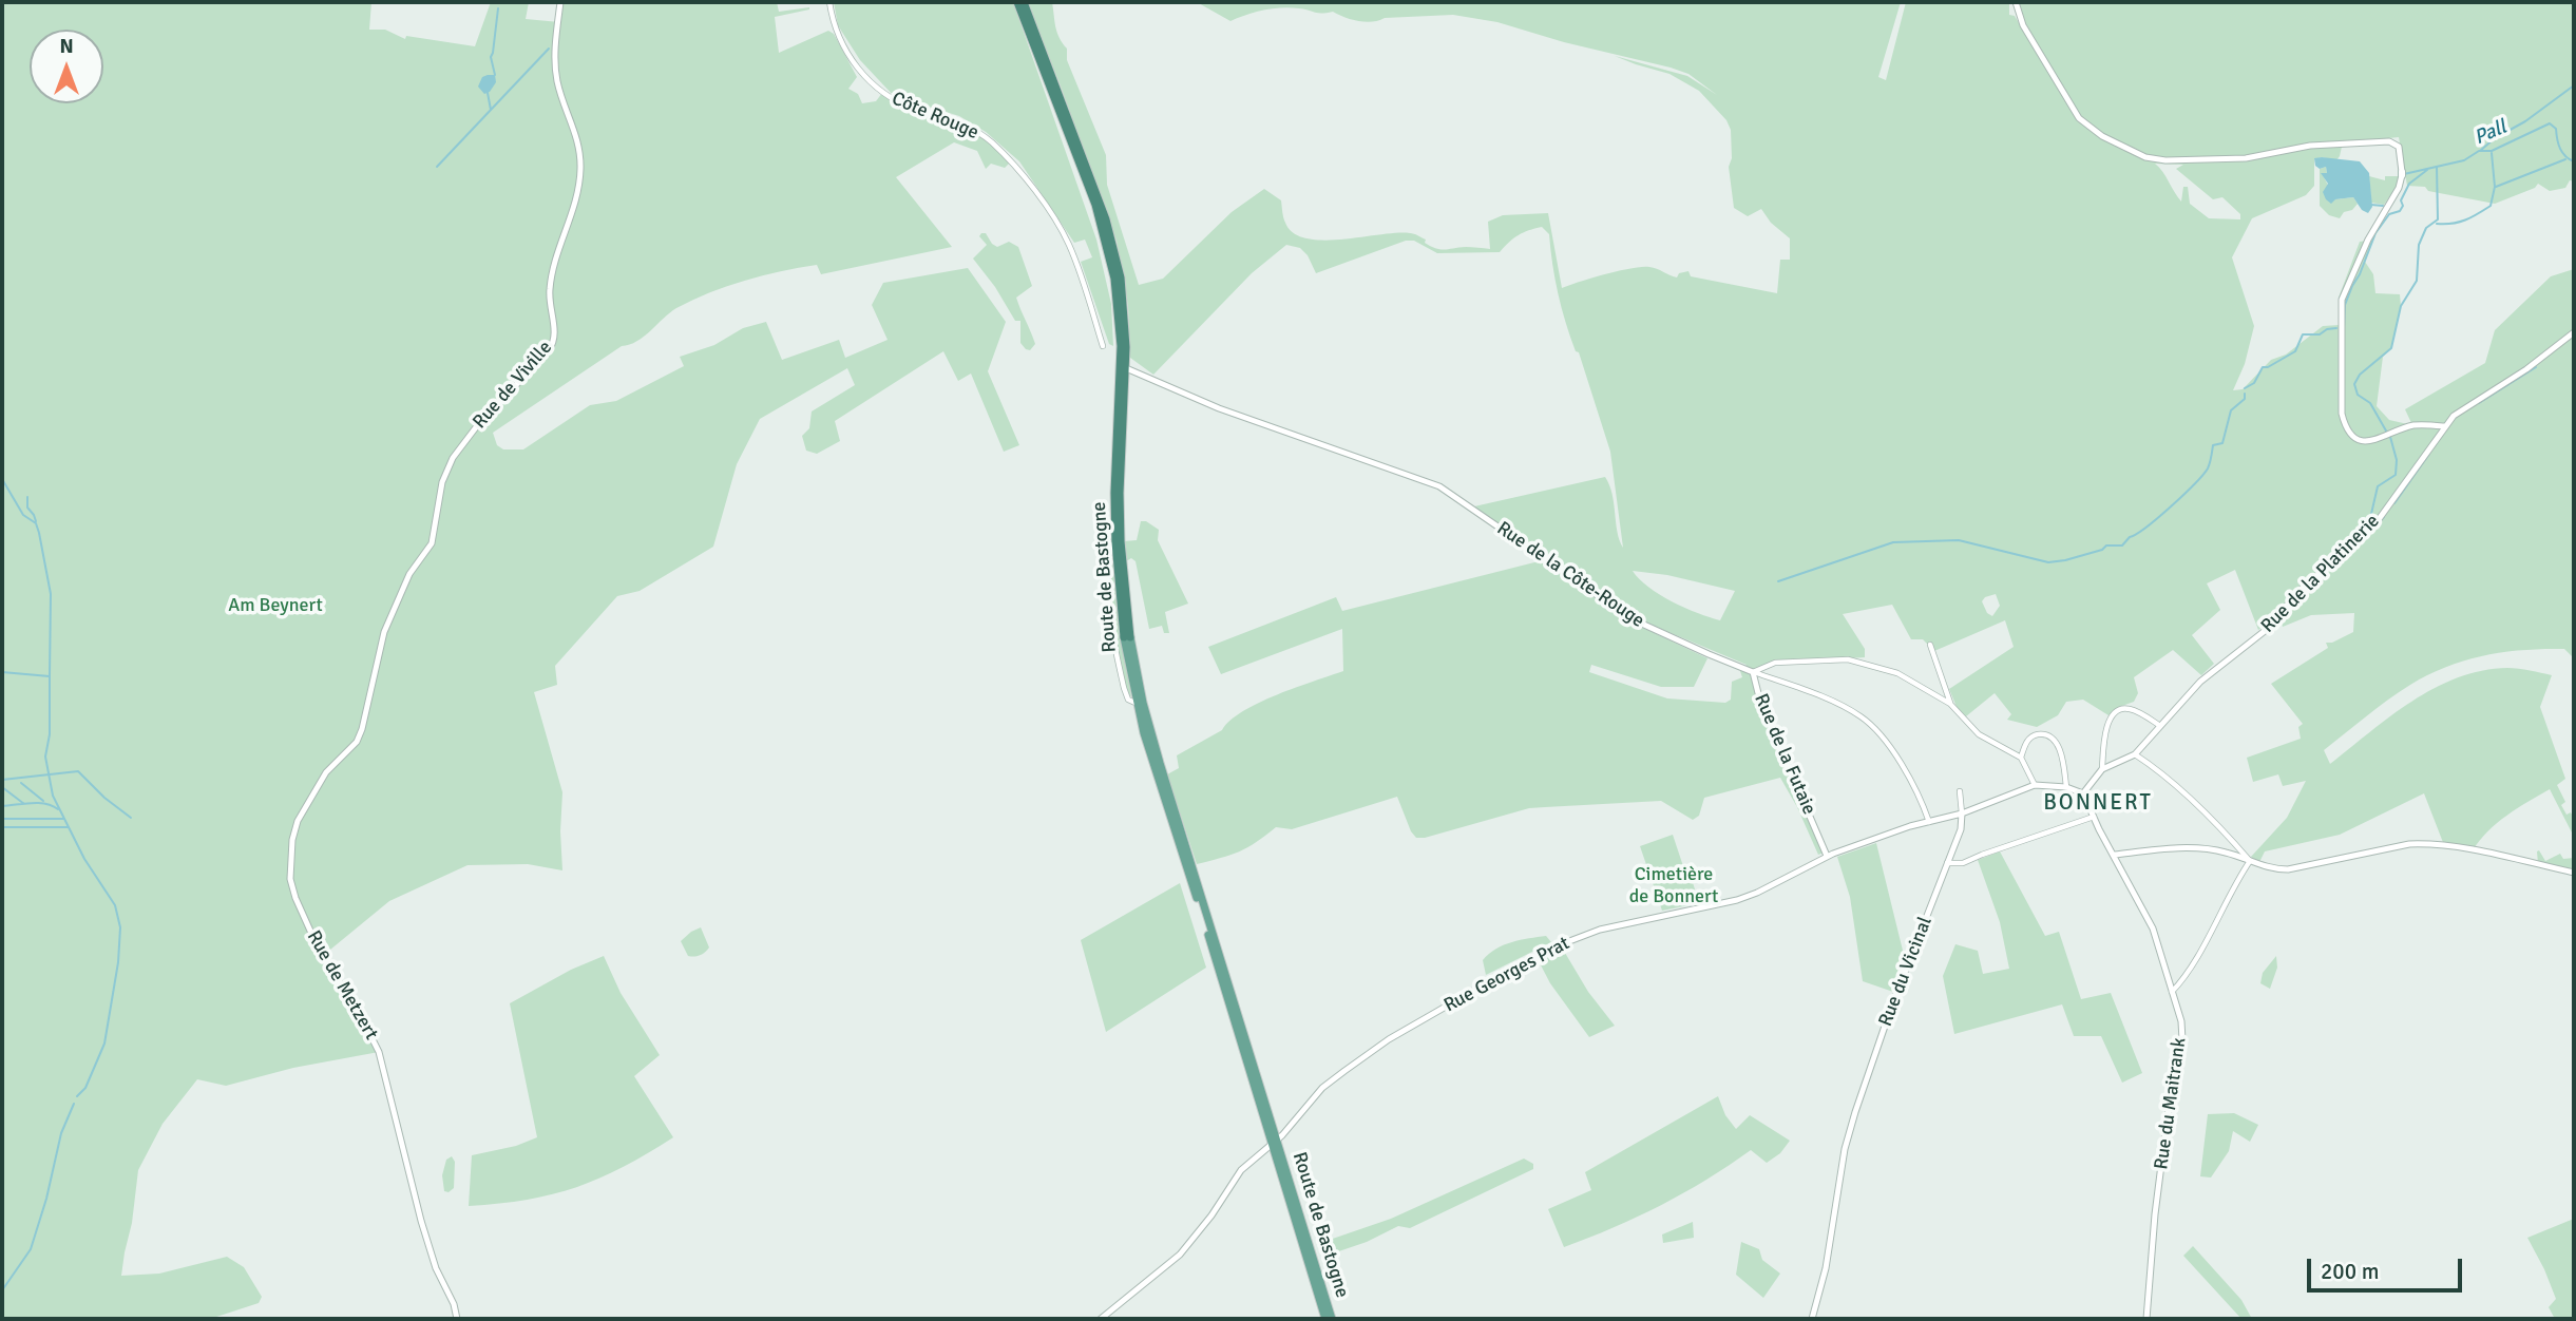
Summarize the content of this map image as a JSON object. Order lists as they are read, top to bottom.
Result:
{
  "streets": {
    "highway": ["Route de Bastogne"],
    "street": [
      "Côte Rouge",
      "Rue de Viville",
      "Rue de la Platinerie",
      "Rue de la Côte-Rouge",
      "Rue de la Futaie",
      "Rue du Vicinal",
      "Rue Georges Prat",
      "Rue de Metzert",
      "Rue du Maitrank"
    ]
  },
  "crossings": [
    ["Rue de Viville", "Rue de Metzert"],
    ["Rue de la Platinerie", "Rue du Maitrank"],
    ["Rue de la Côte-Rouge", "Route de Bastogne"],
    ["Rue de la Côte-Rouge", "Rue de la Futaie"],
    ["Route de Bastogne", "Rue Georges Prat"],
    ["Rue de la Futaie", "Rue Georges Prat"],
    ["Rue du Vicinal", "Rue Georges Prat"]
  ],
  "districts": ["BONNERT"],
  "water": ["Pall"],
  "parks": ["Am Beynert", "Cimetière de Bonnert"],
  "scale_bar": "200 m",
  "north": "top"
}
